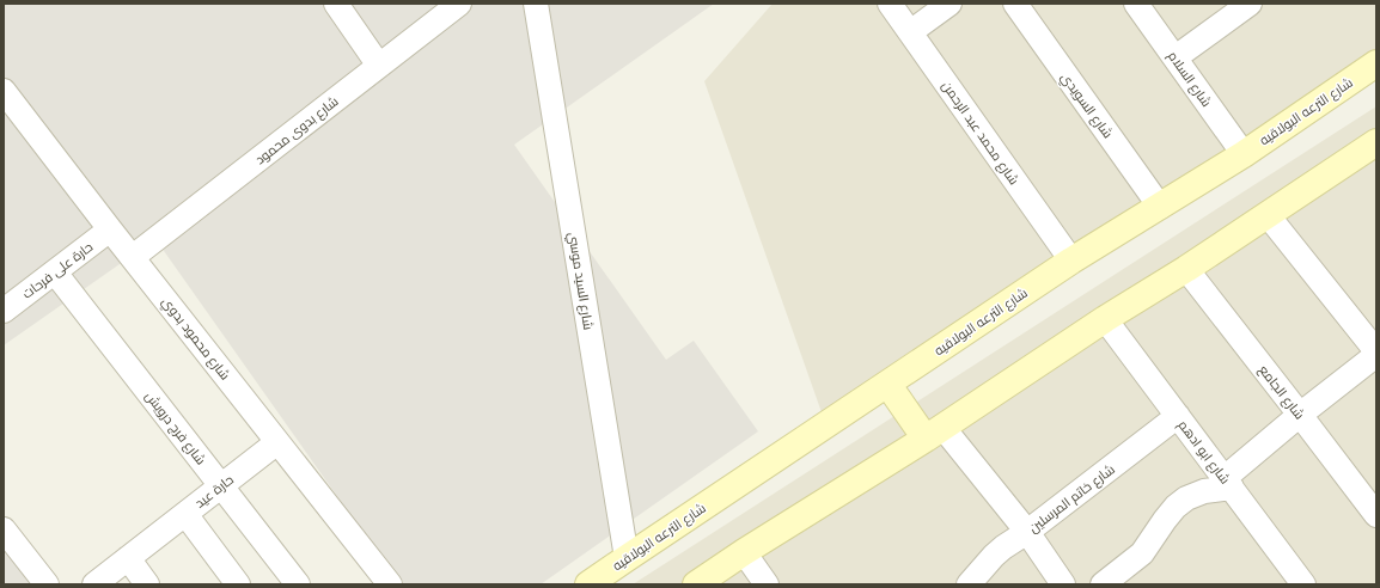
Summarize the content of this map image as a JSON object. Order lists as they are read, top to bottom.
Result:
{
  "streets": {
    "street": [
      "شارع السلام",
      "شارع السويدي",
      "شارع الترعه البولاقيه",
      "شارع بدوى محمود",
      "شارع محمد عبد الرحمن",
      "حارة على فرحات",
      "شارع السيد موسي",
      "شارع محمود بدوي",
      "شارع الجامع",
      "شارع فرج درويش",
      "شارع ابو ادهم",
      "حارة عيد",
      "شارع خاتم المرسلين"
    ]
  },
  "crossings": [
    ["شارع السلام", "شارع الترعه البولاقيه"],
    ["شارع السويدي", "شارع الترعه البولاقيه"],
    ["شارع الترعه البولاقيه", "شارع محمد عبد الرحمن"],
    ["شارع الترعه البولاقيه", "شارع السيد موسي"],
    ["شارع بدوى محمود", "شارع محمود بدوي"],
    ["حارة على فرحات", "شارع محمود بدوي"],
    ["حارة على فرحات", "شارع فرج درويش"],
    ["شارع محمود بدوي", "حارة عيد"],
    ["شارع فرج درويش", "حارة عيد"],
    ["شارع ابو ادهم", "شارع خاتم المرسلين"]
  ]
}
